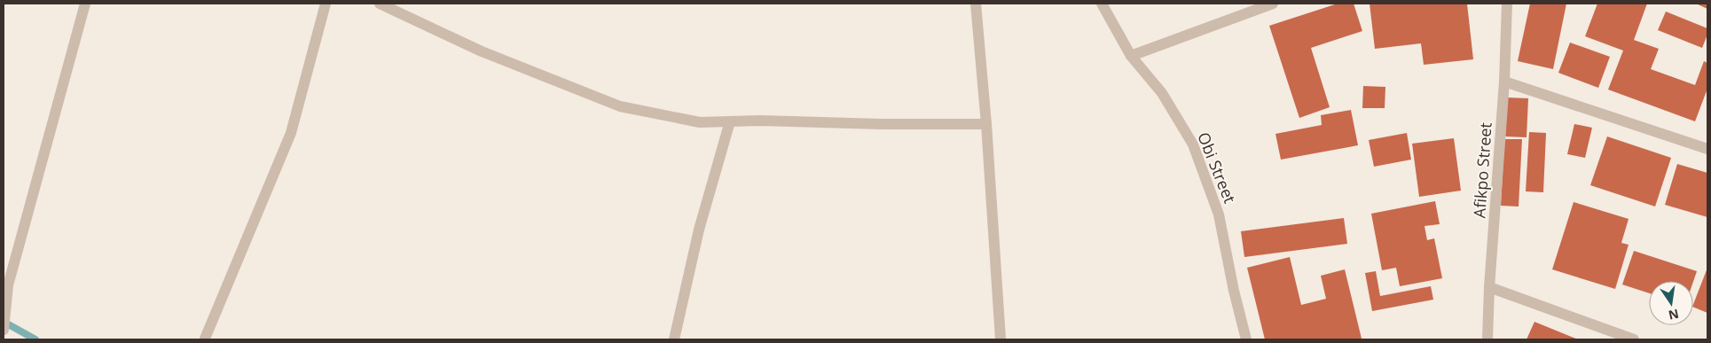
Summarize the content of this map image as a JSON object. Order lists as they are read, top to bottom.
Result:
{
  "streets": {
    "street": ["Obi Street", "Afikpo Street"]
  },
  "north": "bottom"
}
